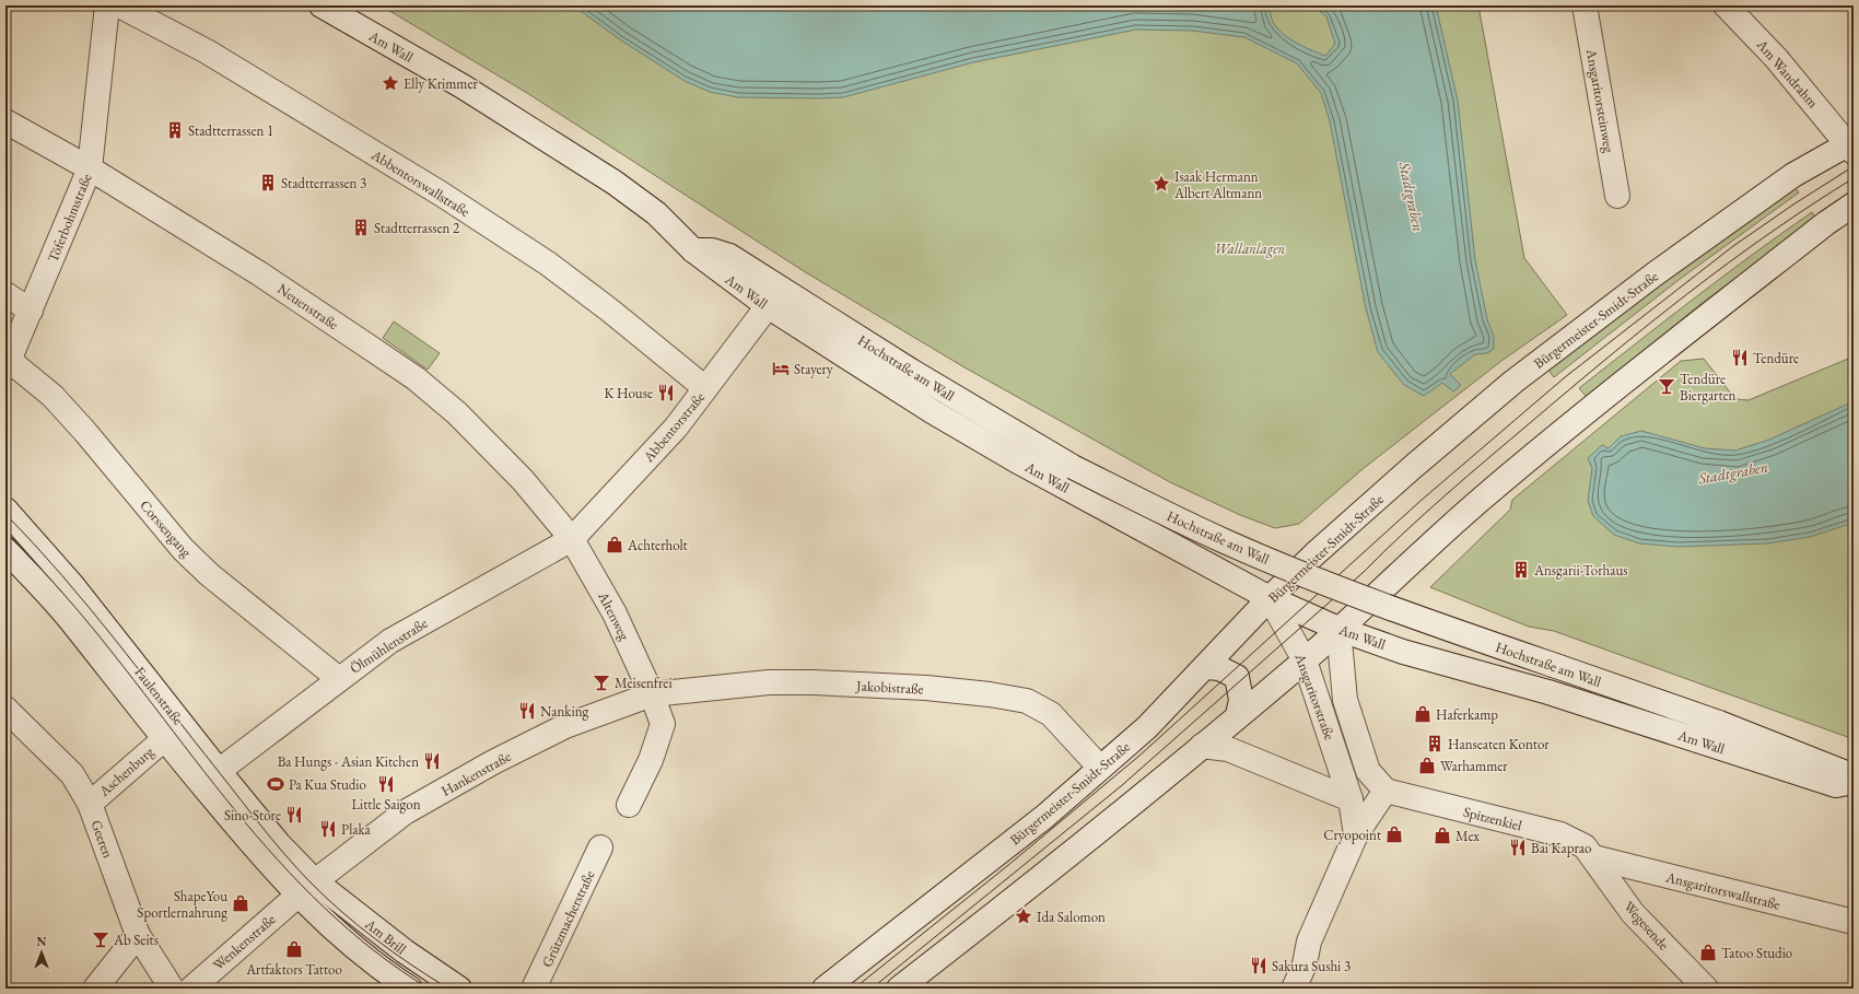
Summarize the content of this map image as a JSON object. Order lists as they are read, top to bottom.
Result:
{
  "streets": {
    "main road": [
      "Am Wall",
      "Am Wandrahm",
      "Ansgaritorsteinweg",
      "Abbentorswallstraße",
      "Töferbohmstraße",
      "Neuenstraße",
      "Bürgermeister-Smidt-Straße",
      "Hochstraße am Wall",
      "Abbentorstraße",
      "Corssengang",
      "Altenweg",
      "Ölmühlenstraße",
      "Jakobistraße",
      "Faulenstraße",
      "Ansgaritorstraße",
      "Aschenburg",
      "Hankenstraße",
      "Spitzenkiel",
      "Geeren",
      "Ansgaritorswallstraße",
      "Grützmacherstraße",
      "Wegesende",
      "Am Brill",
      "Wenkenstraße"
    ]
  },
  "crossings": [
    ["Am Wall", "Bürgermeister-Smidt-Straße"],
    ["Am Wall", "Hochstraße am Wall"],
    ["Am Wall", "Abbentorstraße"],
    ["Am Wall", "Ansgaritorstraße"],
    ["Am Wandrahm", "Bürgermeister-Smidt-Straße"],
    ["Abbentorswallstraße", "Abbentorstraße"],
    ["Töferbohmstraße", "Neuenstraße"],
    ["Töferbohmstraße", "Corssengang"],
    ["Neuenstraße", "Abbentorstraße"],
    ["Neuenstraße", "Altenweg"],
    ["Neuenstraße", "Ölmühlenstraße"],
    ["Bürgermeister-Smidt-Straße", "Jakobistraße"],
    ["Bürgermeister-Smidt-Straße", "Ansgaritorstraße"],
    ["Abbentorstraße", "Altenweg"],
    ["Abbentorstraße", "Ölmühlenstraße"],
    ["Corssengang", "Ölmühlenstraße"],
    ["Altenweg", "Ölmühlenstraße"],
    ["Altenweg", "Jakobistraße"],
    ["Altenweg", "Hankenstraße"],
    ["Ölmühlenstraße", "Faulenstraße"],
    ["Jakobistraße", "Hankenstraße"],
    ["Faulenstraße", "Aschenburg"],
    ["Faulenstraße", "Hankenstraße"],
    ["Faulenstraße", "Am Brill"],
    ["Faulenstraße", "Wenkenstraße"],
    ["Ansgaritorstraße", "Spitzenkiel"],
    ["Aschenburg", "Geeren"],
    ["Hankenstraße", "Am Brill"],
    ["Hankenstraße", "Wenkenstraße"],
    ["Spitzenkiel", "Ansgaritorswallstraße"],
    ["Spitzenkiel", "Wegesende"],
    ["Ansgaritorswallstraße", "Wegesende"],
    ["Am Brill", "Wenkenstraße"]
  ],
  "water": ["Stadtgraben"],
  "parks": ["Wallanlagen"],
  "places": {
    "place": ["Elly Krimmer", "Isaak Hermann Albert Altmann", "Ida Salomon"],
    "building": [
      "Stadtterrassen 1",
      "Stadtterrassen 3",
      "Stadtterrassen 2",
      "Ansgarii-Torhaus",
      "Hanseaten Kontor"
    ],
    "restaurant": [
      "Tendüre",
      "K House",
      "Nanking",
      "Ba Hungs - Asian Kitchen",
      "Little Saigon",
      "Sino-Store",
      "Plaka",
      "Bai Kaprao",
      "Sakura Sushi 3"
    ],
    "hotel": ["Stayery"],
    "bar": ["Tendüre Biergarten", "Meisenfrei", "Ab Seits"],
    "shop": [
      "Achterholt",
      "Haferkamp",
      "Warhammer",
      "Cryopoint",
      "Mex",
      "ShapeYou Sportlernahrung",
      "Artfaktors Tattoo",
      "Tatoo Studio"
    ],
    "sports": ["Pa Kua Studio"]
  },
  "north": "top"
}
